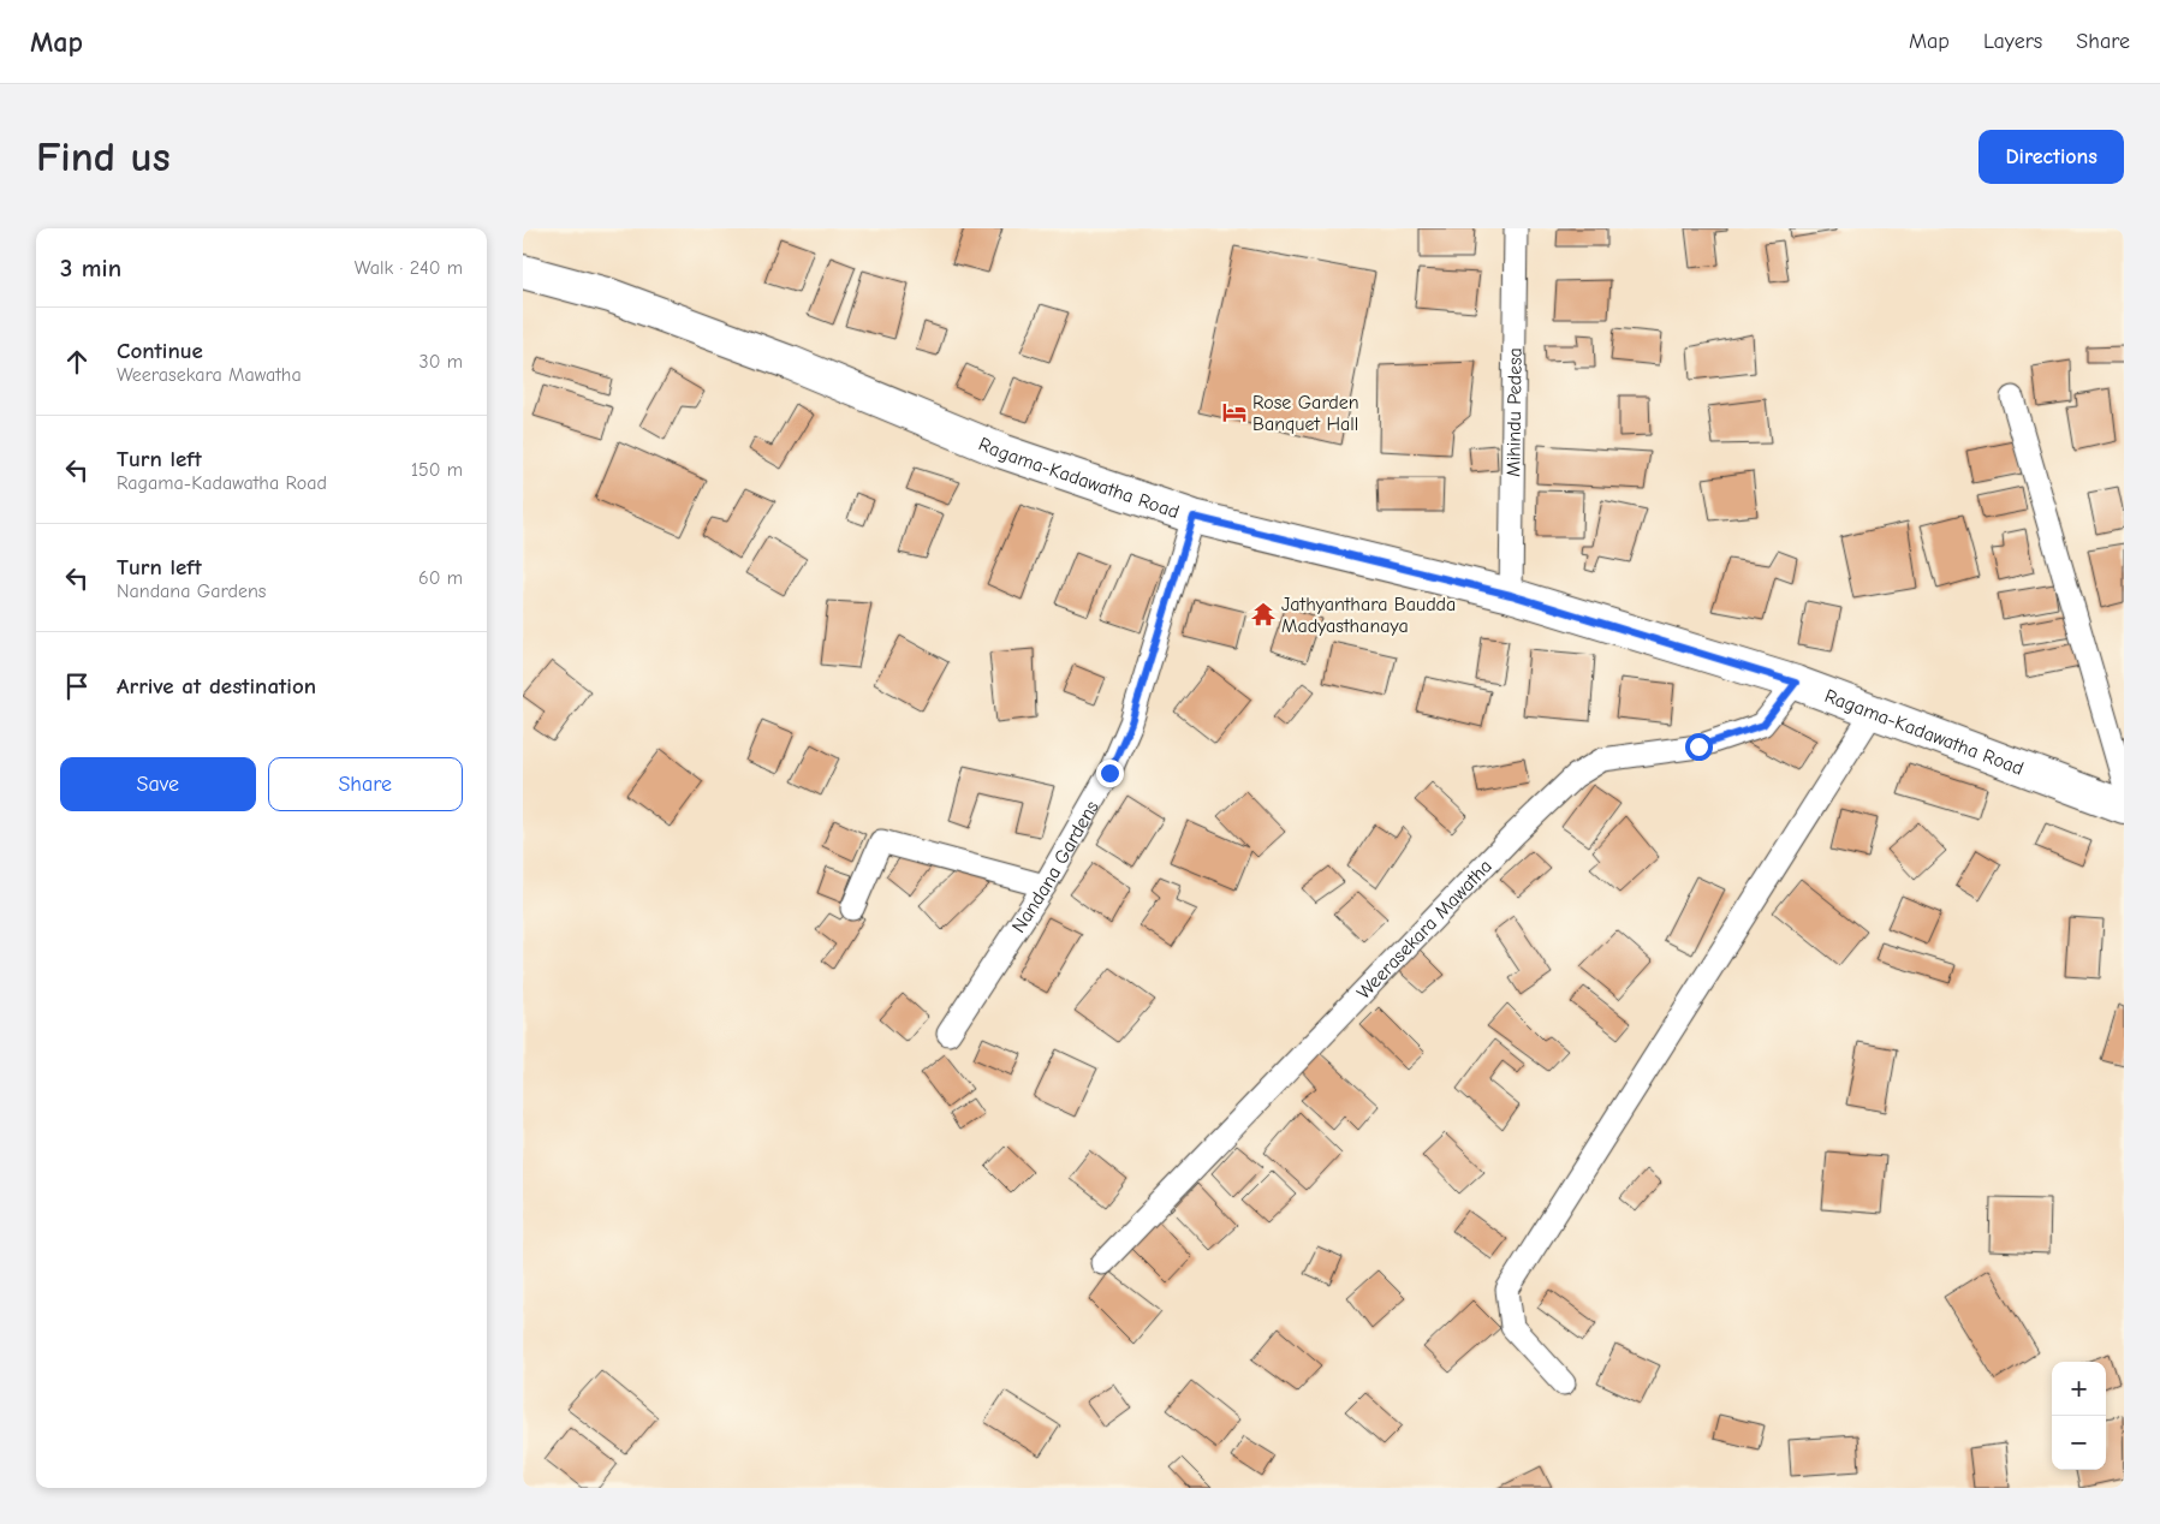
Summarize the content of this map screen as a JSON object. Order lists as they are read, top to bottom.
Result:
{
  "streets": {
    "main road": ["Ragama-Kadawatha Road"],
    "street": ["Mihindu Pedesa", "Nandana Gardens", "Weerasekara Mawatha"]
  },
  "crossings": [
    ["Mihindu Pedesa", "Ragama-Kadawatha Road"],
    ["Ragama-Kadawatha Road", "Nandana Gardens"],
    ["Ragama-Kadawatha Road", "Weerasekara Mawatha"]
  ],
  "places": {
    "hotel": ["Rose Garden Banquet Hall"],
    "temple": ["Jathyanthara Baudda Madyasthanaya"]
  },
  "page": {
    "header": "Map",
    "nav": ["Map", "Layers", "Share"],
    "buttons": [
      "Directions",
      ["Save", "Share"]
    ],
    "title": "Find us",
    "heading": ["3 min", "Walk · 240 m"],
    "list": [
      ["Continue", "Weerasekara Mawatha", "30 m"],
      ["Turn left", "Ragama-Kadawatha Road", "150 m"],
      ["Turn left", "Nandana Gardens", "60 m"],
      "Arrive at destination"
    ],
    "map_buttons": ["+", "−"]
  }
}
